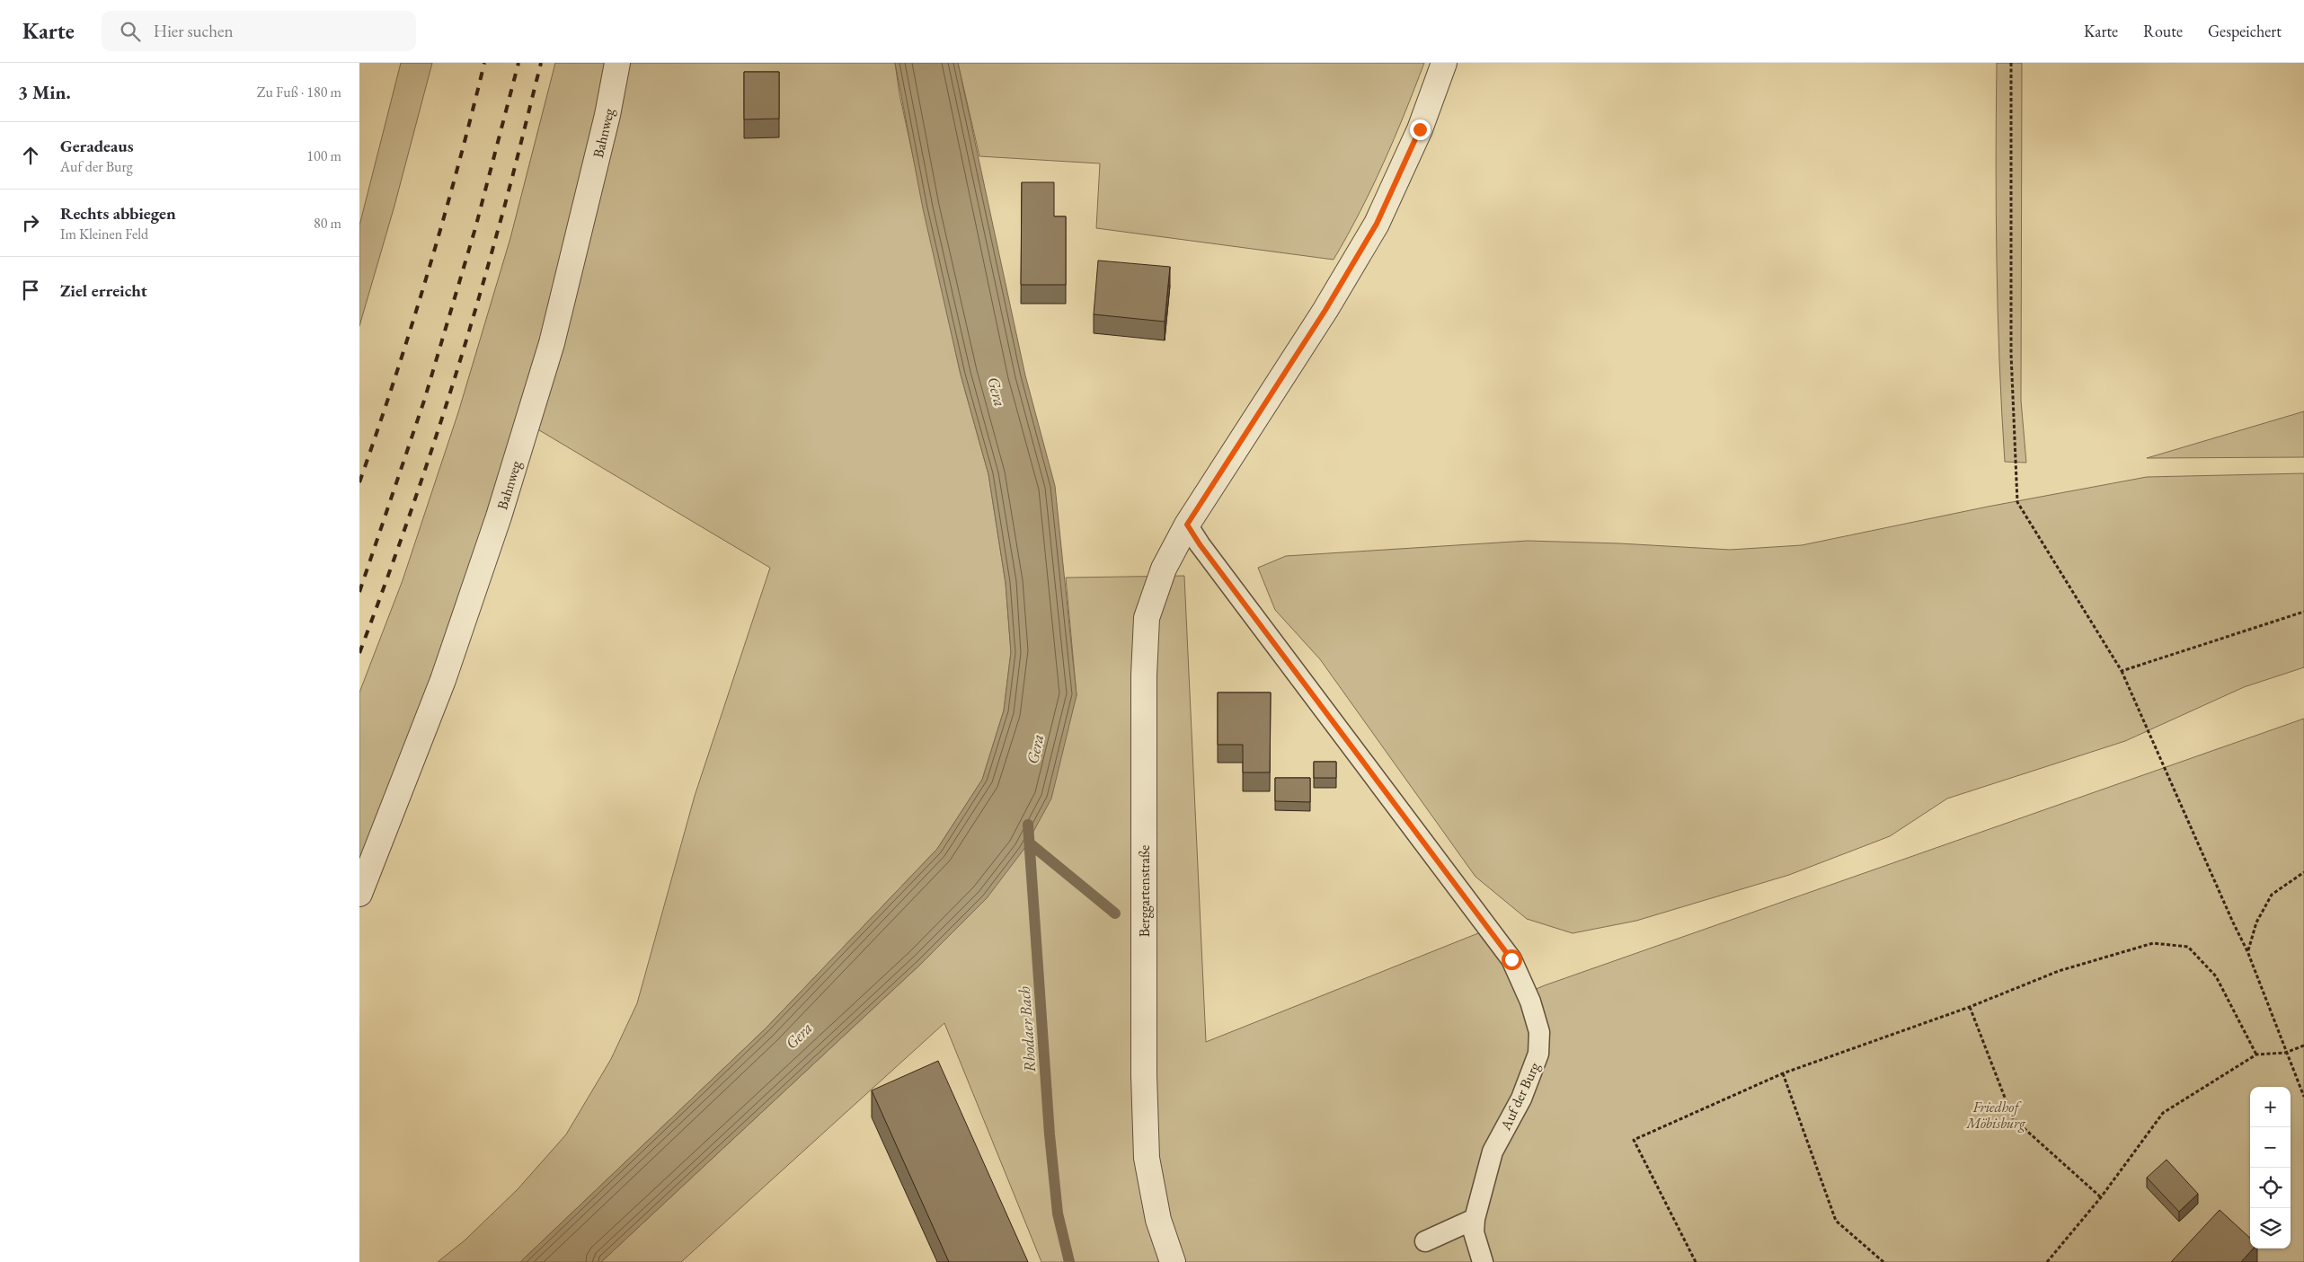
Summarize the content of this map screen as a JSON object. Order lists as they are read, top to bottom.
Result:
{
  "streets": {
    "street": ["Bahnweg", "Berggartenstraße"],
    "lane": ["Auf der Burg"]
  },
  "crossings": [
    ["Berggartenstraße", "Auf der Burg"]
  ],
  "water": ["Gera", "Rhodaer Bach"],
  "parks": ["Friedhof Möbisburg"],
  "page": {
    "header": "Karte",
    "search": "Hier suchen",
    "nav": ["Karte", "Route", "Gespeichert"],
    "heading": ["3 Min.", "Zu Fuß · 180 m"],
    "list": [
      ["Geradeaus", "Auf der Burg", "100 m"],
      ["Rechts abbiegen", "Im Kleinen Feld", "80 m"],
      "Ziel erreicht"
    ],
    "map_buttons": ["+", "−"]
  }
}
